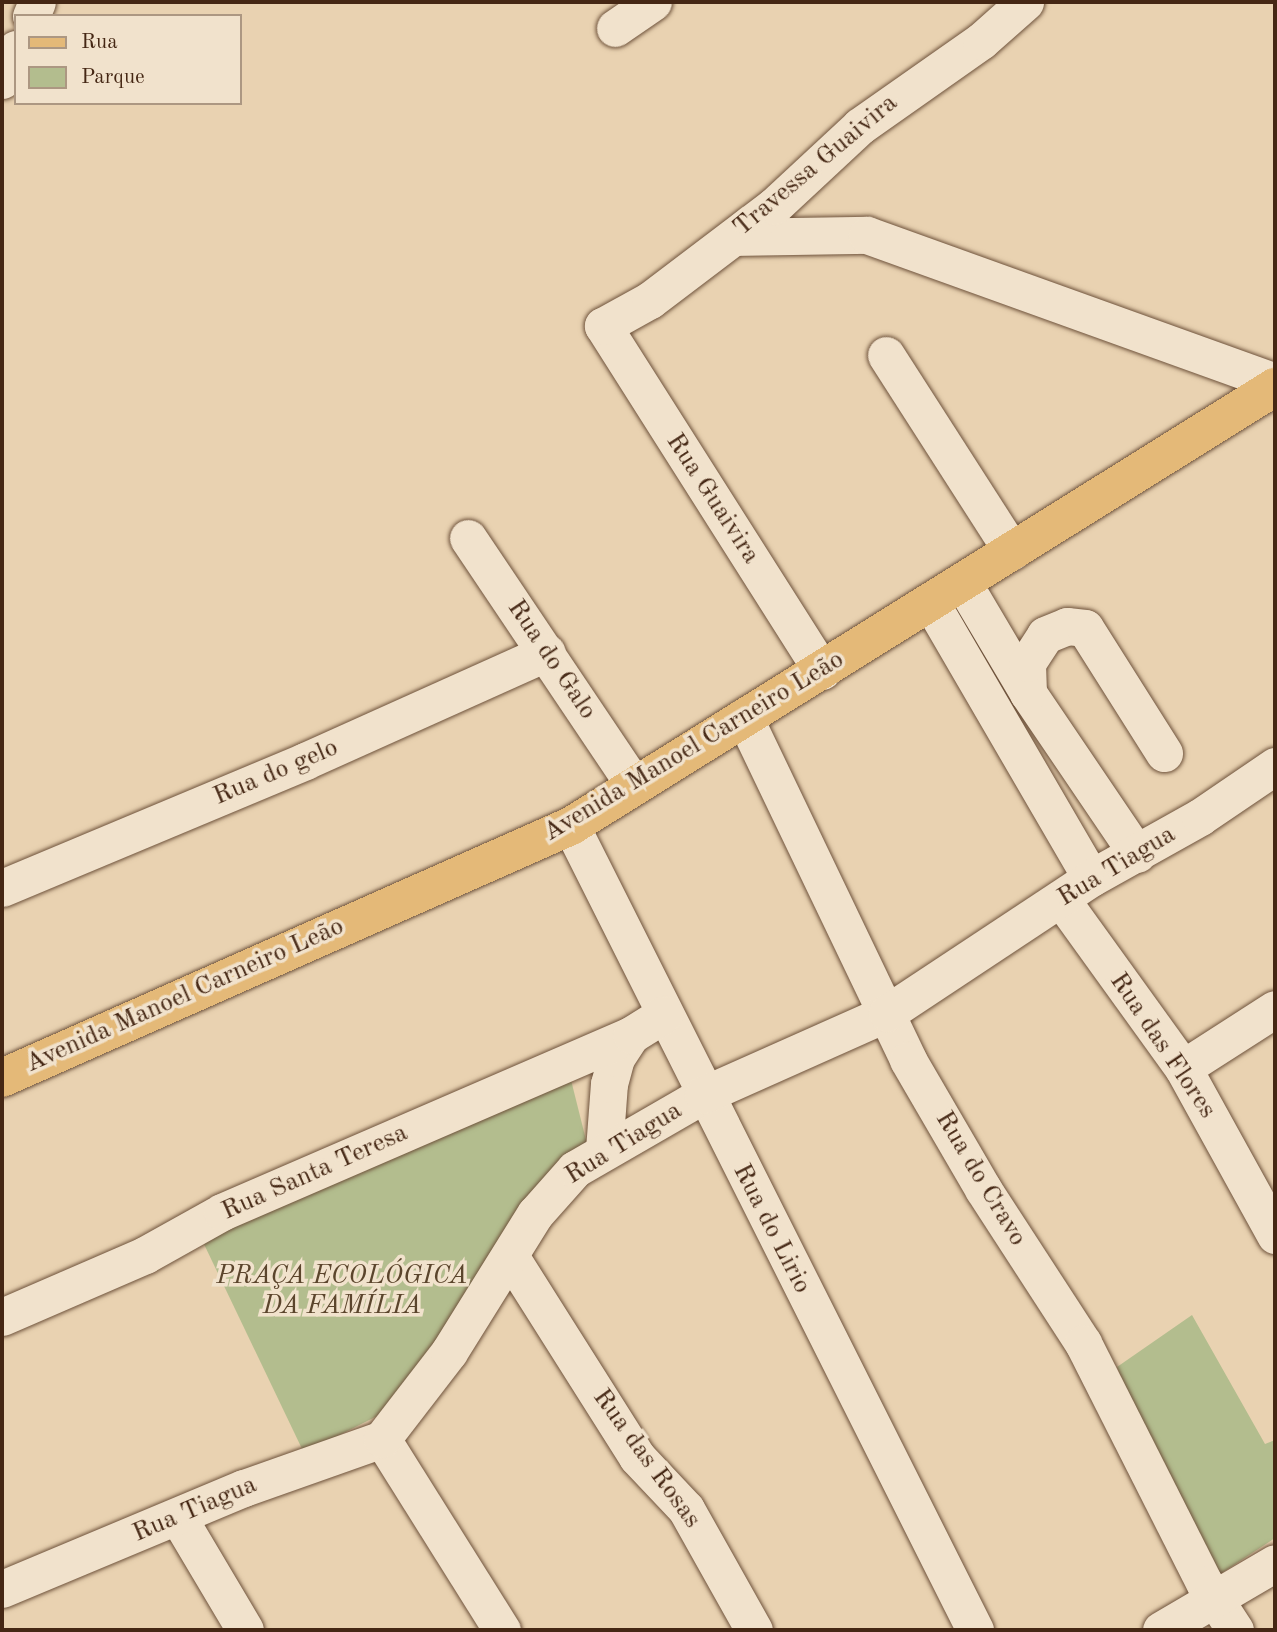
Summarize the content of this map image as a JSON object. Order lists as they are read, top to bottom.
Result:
{
  "streets": {
    "main road": ["Avenida Manoel Carneiro Leão"],
    "street": [
      "Travessa Guaivira",
      "Rua Guaivira",
      "Rua do Galo",
      "Rua do gelo",
      "Rua Tiagua",
      "Rua das Flores",
      "Rua Santa Teresa",
      "Rua do Cravo",
      "Rua do Lirio",
      "Rua das Rosas"
    ]
  },
  "crossings": [
    ["Travessa Guaivira", "Rua Guaivira"],
    ["Rua Guaivira", "Avenida Manoel Carneiro Leão"],
    ["Rua do Galo", "Avenida Manoel Carneiro Leão"],
    ["Rua do Galo", "Rua do gelo"],
    ["Avenida Manoel Carneiro Leão", "Rua do Cravo"],
    ["Avenida Manoel Carneiro Leão", "Rua do Lirio"],
    ["Rua Tiagua", "Rua das Flores"],
    ["Rua Tiagua", "Rua do Cravo"],
    ["Rua Tiagua", "Rua do Lirio"],
    ["Rua Tiagua", "Rua das Rosas"]
  ],
  "parks": ["PRAÇA ECOLÓGICA DA FAMÍLIA"],
  "legend": ["Rua", "Parque"]
}
